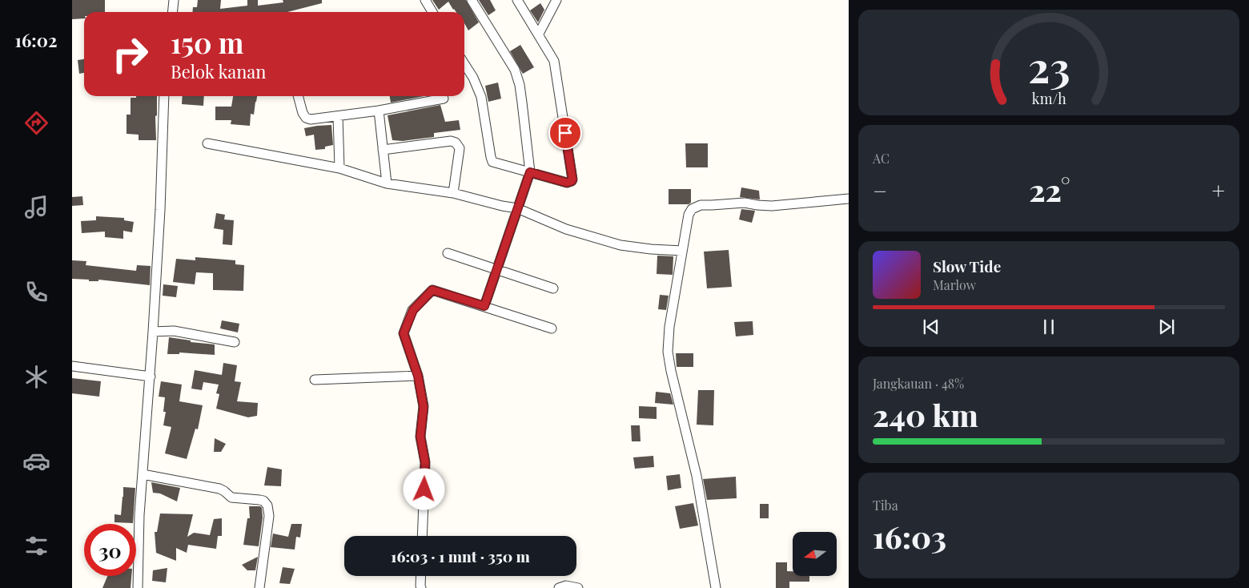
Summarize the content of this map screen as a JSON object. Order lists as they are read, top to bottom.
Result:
{
  "north": "left",
  "page": {
    "tabs": "16:02",
    "turn": ["150 m", "Belok kanan"],
    "tile": [
      "AC",
      ["Jangkauan · 48%", "240 km"],
      ["Tiba", "16:03"]
    ],
    "heat": ["−", "22°", "+"],
    "song": ["Slow Tide", "Marlow"],
    "limit": "30",
    "trip": "16:03 · 1 mnt · 350 m",
    "gauge": ["23", "km/h"]
  }
}
